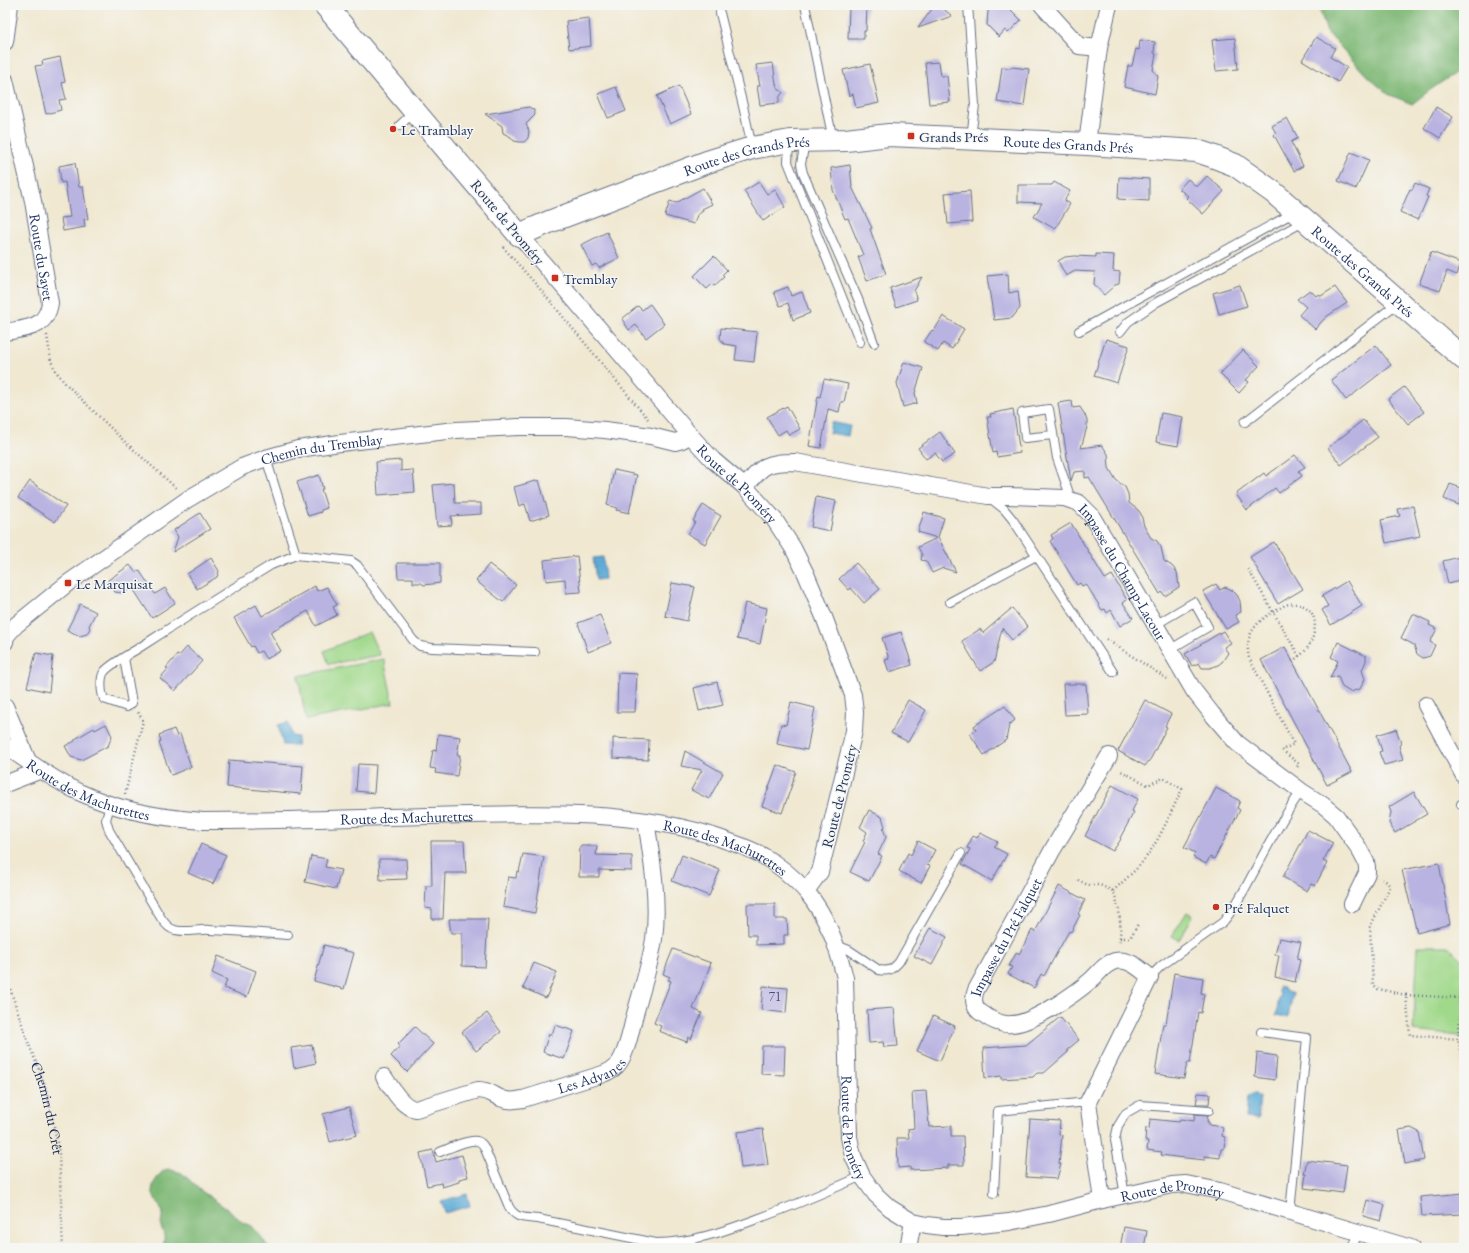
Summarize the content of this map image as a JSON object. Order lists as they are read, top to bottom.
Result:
{
  "streets": {
    "street": [
      "Route des Grands Prés",
      "Route de Proméry",
      "Route du Sayet",
      "Chemin du Tremblay",
      "Impasse du Champ-Lacour",
      "Route des Machurettes",
      "Impasse du Pré Falquet",
      "Les Adyanes"
    ],
    "path": ["Chemin du Crêt"]
  },
  "crossings": [
    ["Route des Grands Prés", "Route de Proméry"],
    ["Route de Proméry", "Chemin du Tremblay"],
    ["Route de Proméry", "Impasse du Champ-Lacour"],
    ["Route de Proméry", "Route des Machurettes"],
    ["Route du Sayet", "Chemin du Tremblay"],
    ["Route des Machurettes", "Les Adyanes"]
  ],
  "places": {
    "other": ["Le Tramblay", "Pré Falquet"],
    "transit": ["Grands Prés", "Tremblay", "Le Marquisat"]
  },
  "house_numbers": ["71"]
}
